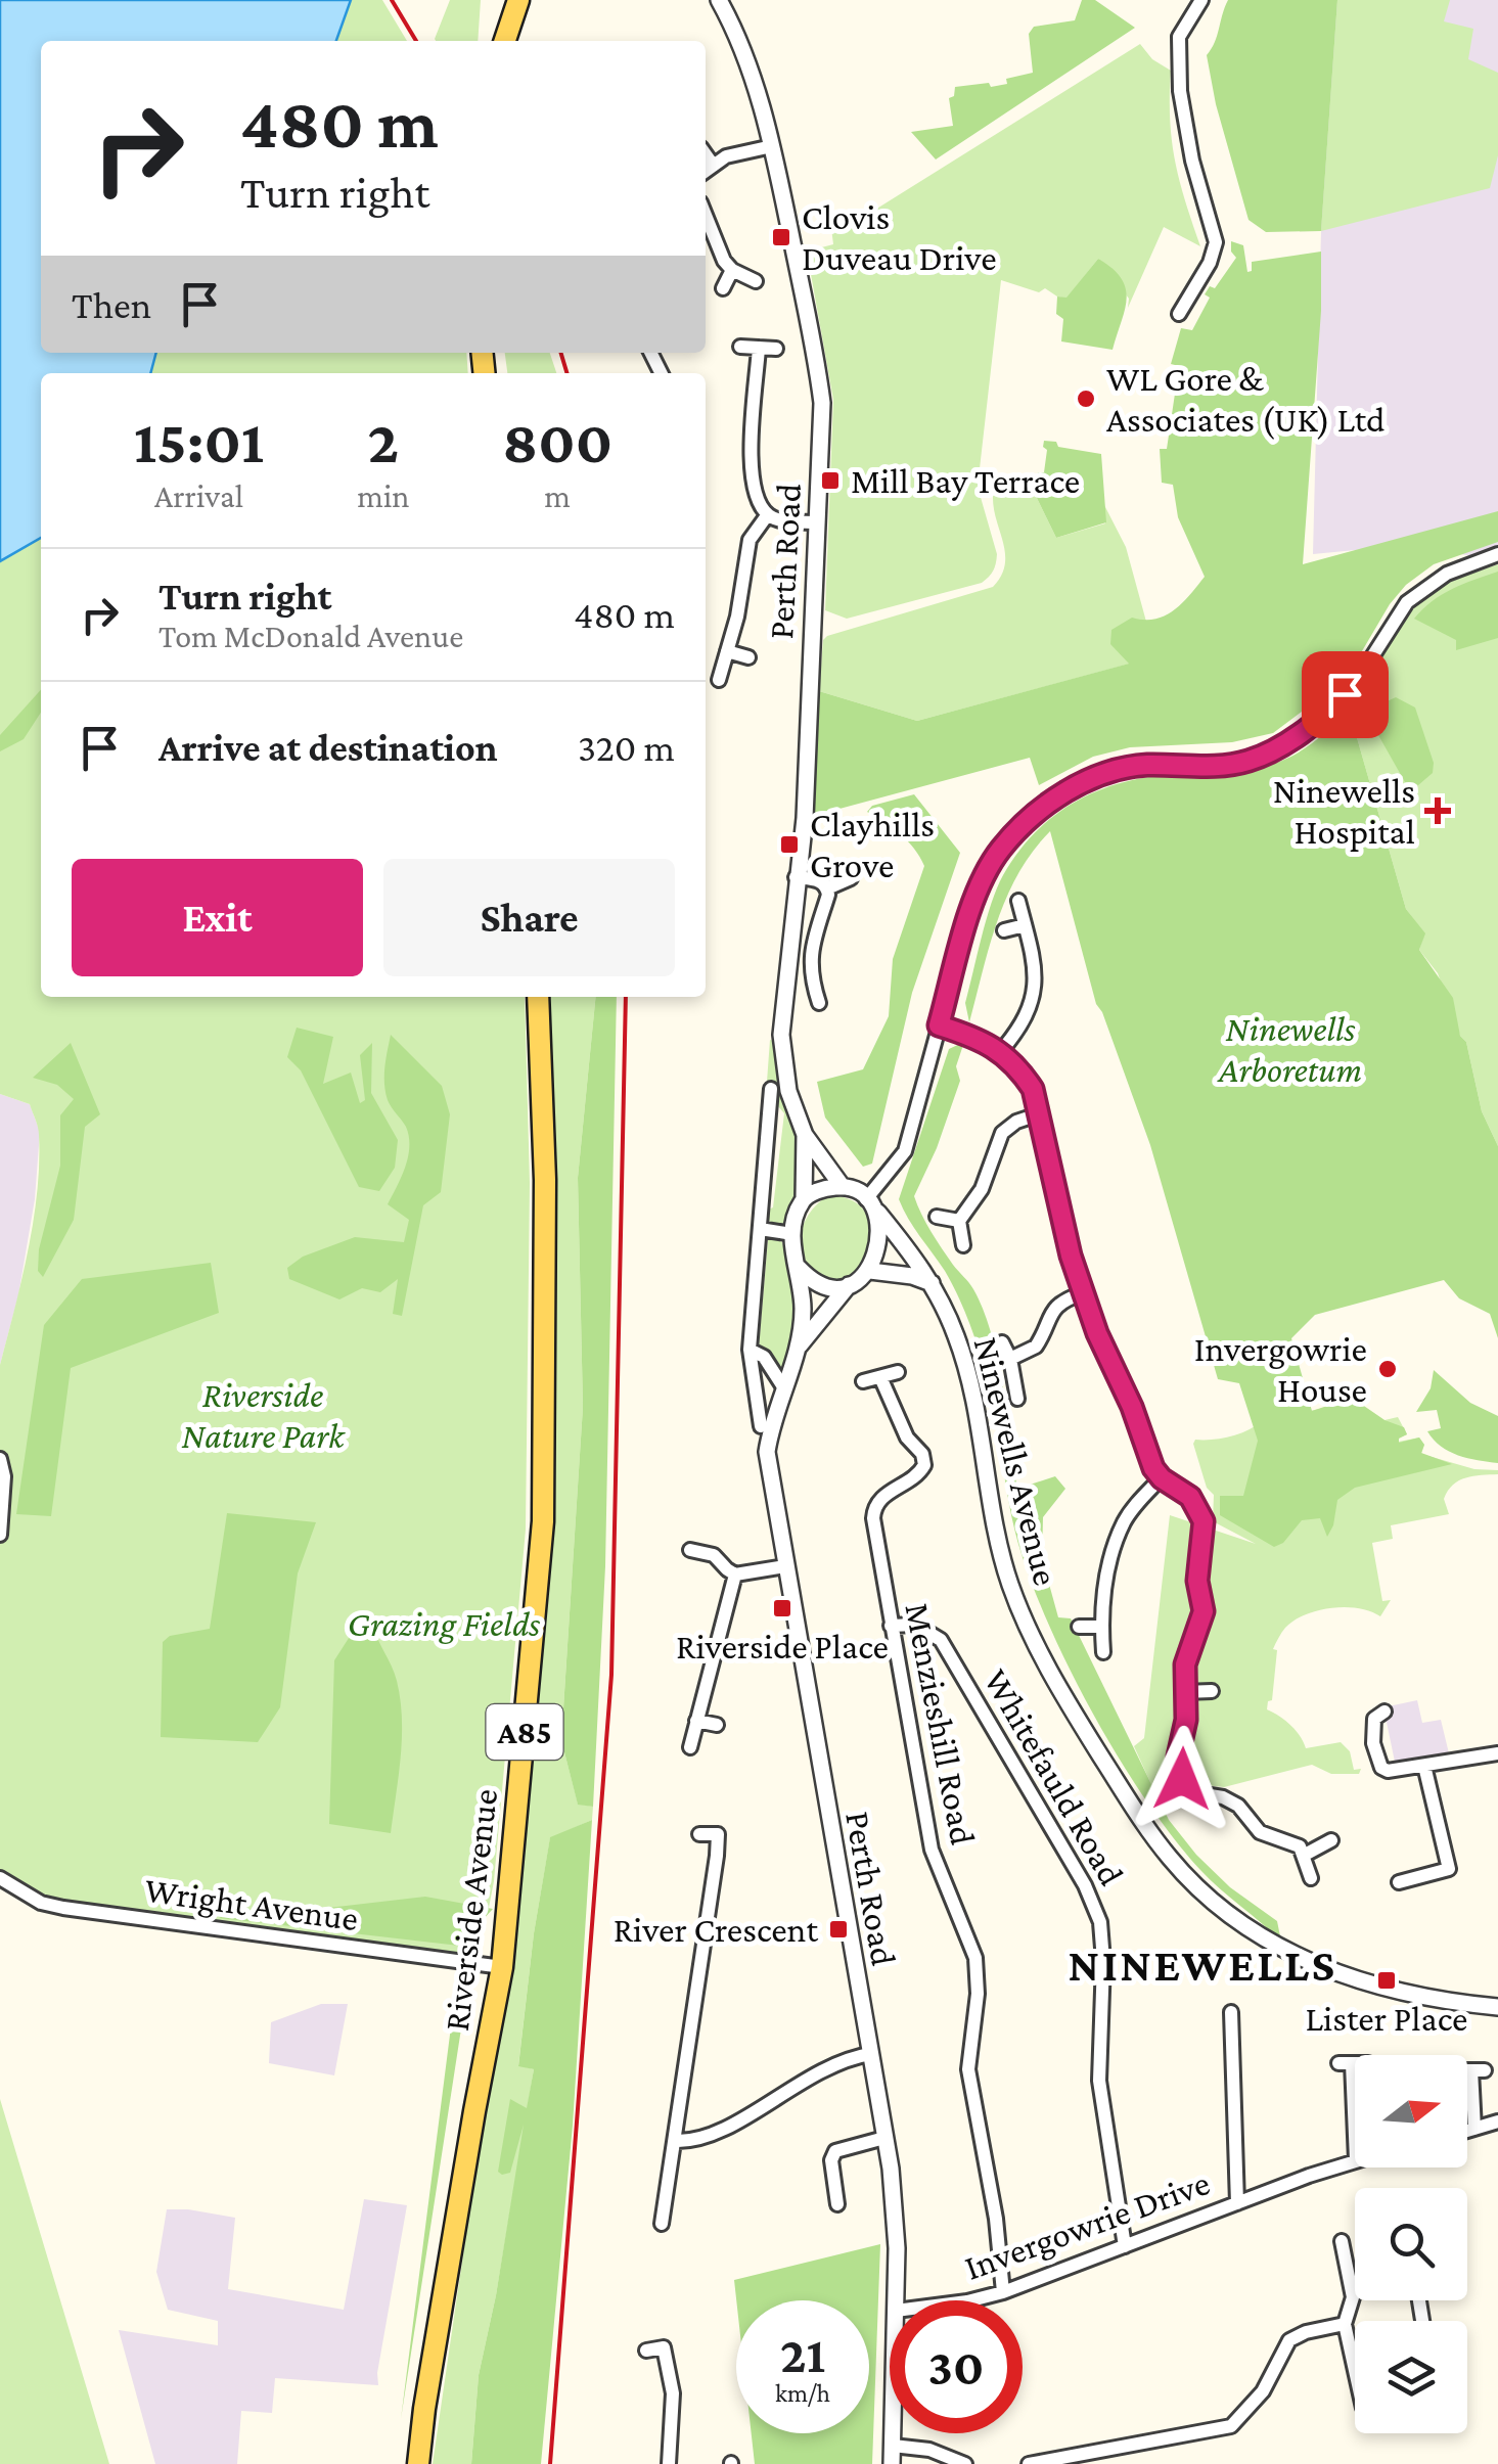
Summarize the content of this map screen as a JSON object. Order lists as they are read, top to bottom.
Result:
{
  "streets": {
    "main road": ["A85", "Riverside Avenue"],
    "street": [
      "Perth Road",
      "Ninewells Avenue",
      "Menzieshill Road",
      "Whitefauld Road",
      "Wright Avenue",
      "Invergowrie Drive"
    ]
  },
  "crossings": [
    ["Perth Road", "Ninewells Avenue"],
    ["Menzieshill Road", "Whitefauld Road"],
    ["Menzieshill Road", "Invergowrie Drive"],
    ["Whitefauld Road", "Invergowrie Drive"],
    ["Wright Avenue", "Riverside Avenue"]
  ],
  "districts": ["NINEWELLS"],
  "parks": ["Ninewells Arboretum", "Riverside Nature Park", "Grazing Fields"],
  "places": {
    "transit": [
      "Clovis Duveau Drive",
      "Mill Bay Terrace",
      "Clayhills Grove",
      "Riverside Place",
      "River Crescent",
      "Lister Place"
    ],
    "other": ["WL Gore & Associates (UK) Ltd", "Invergowrie House"],
    "health": ["Ninewells Hospital"]
  },
  "north": "right",
  "page": {
    "turn": ["480 m", "Turn right"],
    "then": "Then",
    "eta": [
      "15:01",
      "Arrival",
      "2",
      "min",
      "800",
      "m"
    ],
    "list": [
      {
        "name": "Turn right",
        "note": "Tom McDonald Avenue",
        "value": "480 m"
      },
      {
        "name": "Arrive at destination",
        "value": "320 m"
      }
    ],
    "buttons": ["Exit", "Share"],
    "speed": "21 km/h",
    "limit": "30"
  }
}
